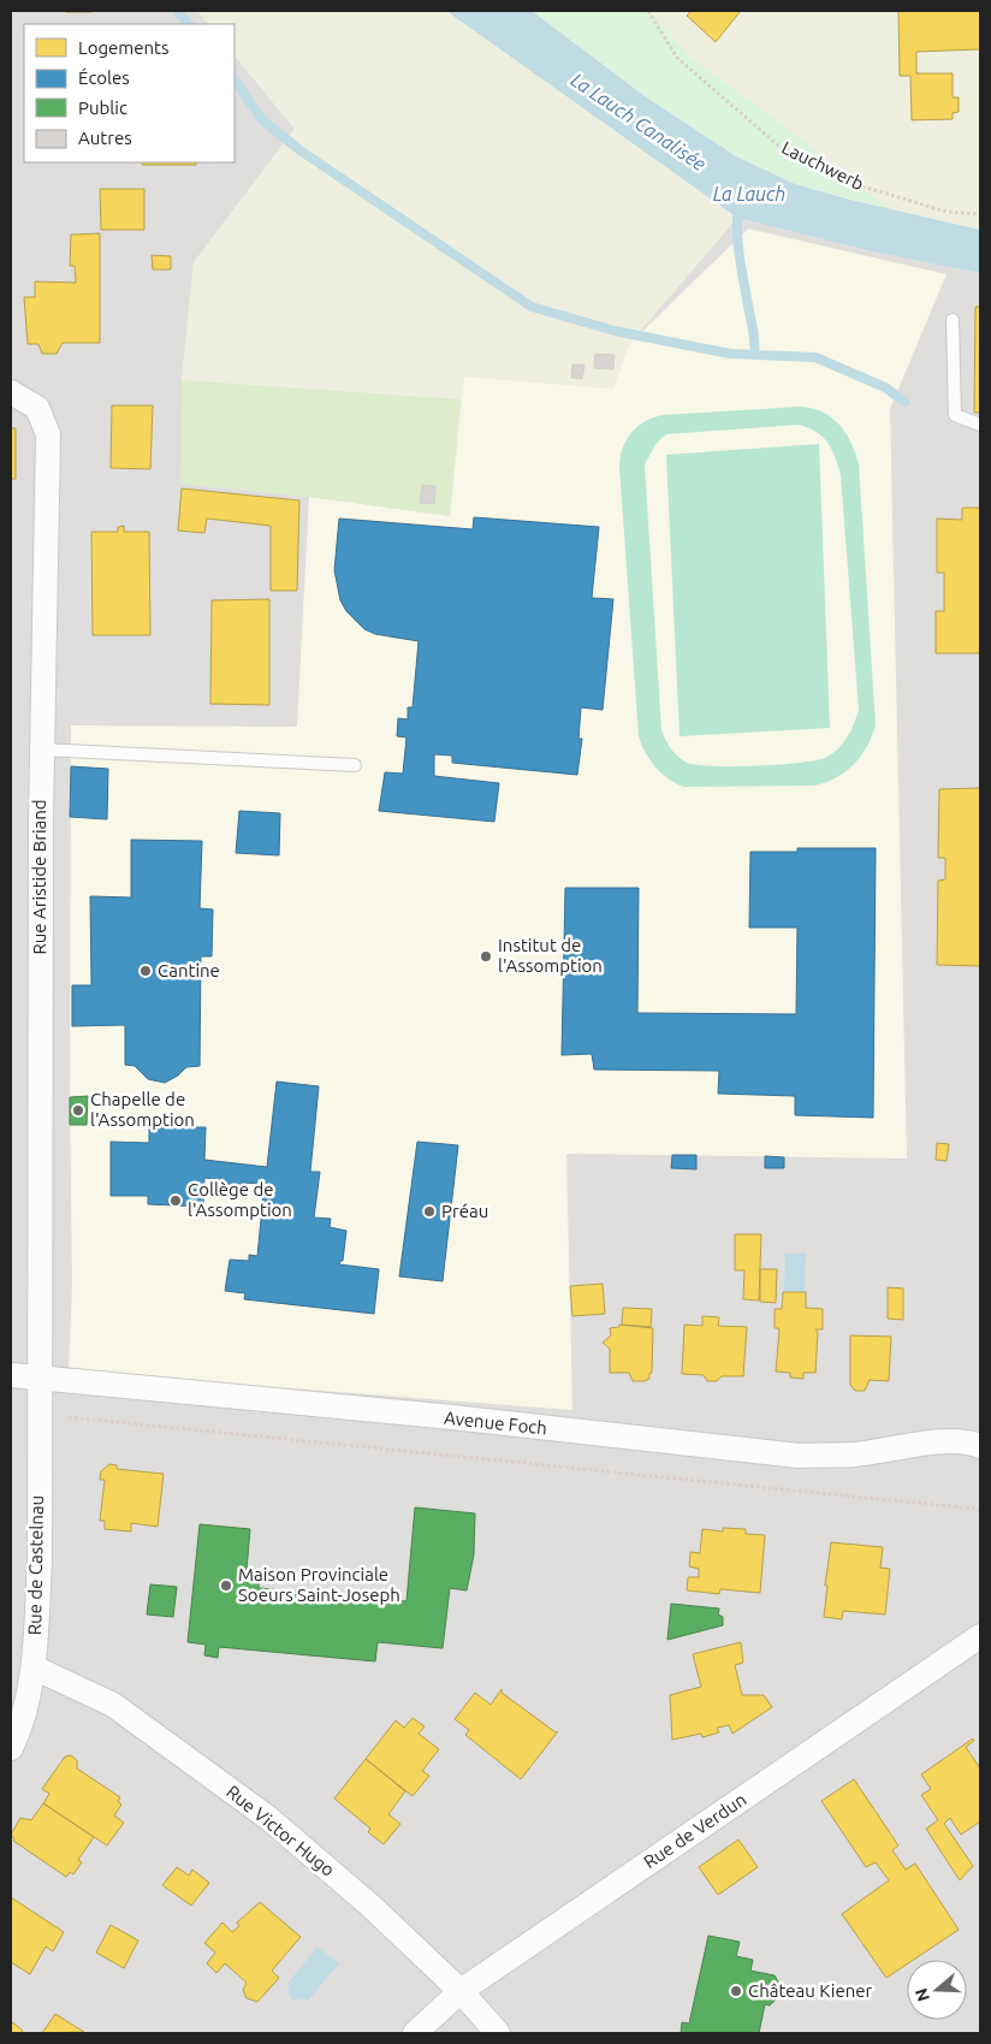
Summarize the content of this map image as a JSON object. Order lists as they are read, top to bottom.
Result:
{
  "streets": {
    "street": [
      "Rue Aristide Briand",
      "Avenue Foch",
      "Rue de Castelnau",
      "Rue Victor Hugo",
      "Rue de Verdun"
    ],
    "path": ["Lauchwerb"]
  },
  "crossings": [
    ["Rue Aristide Briand", "Avenue Foch"],
    ["Rue Aristide Briand", "Rue de Castelnau"],
    ["Avenue Foch", "Rue de Castelnau"],
    ["Rue de Castelnau", "Rue Victor Hugo"],
    ["Rue Victor Hugo", "Rue de Verdun"]
  ],
  "water": ["La Lauch Canalisée", "La Lauch"],
  "places": [
    "Institut de l'Assomption",
    "Cantine",
    "Chapelle de l'Assomption",
    "Collège de l'Assomption",
    "Préau",
    "Maison Provinciale Soeurs Saint-Joseph",
    "Château Kiener"
  ],
  "legend": [
    "Logements",
    "Écoles",
    "Public",
    "Autres"
  ],
  "north": "left"
}
